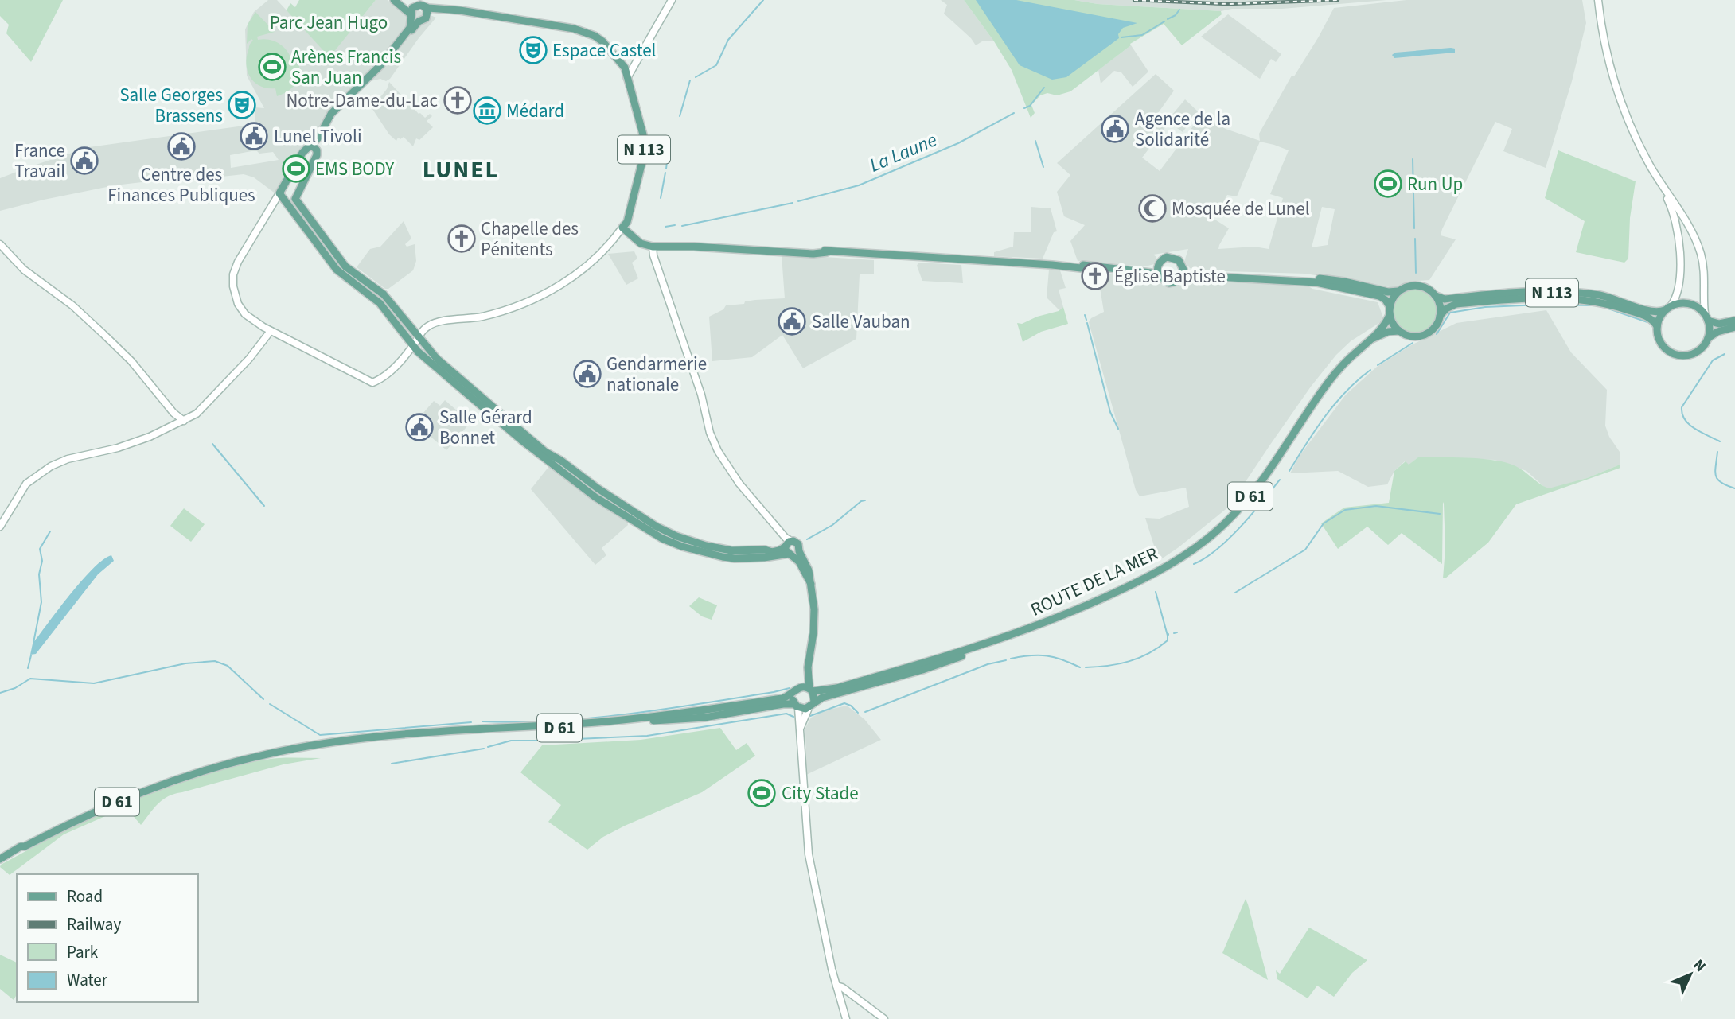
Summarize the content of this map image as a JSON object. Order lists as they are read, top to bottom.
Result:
{
  "streets": {
    "main road": ["N 113", "D 61", "ROUTE DE LA MER"]
  },
  "crossings": [
    ["N 113", "ROUTE DE LA MER"],
    ["D 61", "ROUTE DE LA MER"]
  ],
  "districts": ["LUNEL"],
  "water": ["La Laune"],
  "parks": ["Parc Jean Hugo"],
  "places": {
    "theatre": ["Espace Castel", "Salle Georges Brassens"],
    "sports": [
      "Arènes Francis San Juan",
      "EMS BODY",
      "Run Up",
      "City Stade"
    ],
    "church": ["Notre-Dame-du-Lac", "Chapelle des Pénitents", "Église Baptiste"],
    "museum": ["Médard"],
    "public building": [
      "Agence de la Solidarité",
      "Lunel Tivoli",
      "Centre des Finances Publiques",
      "France Travail",
      "Salle Vauban",
      "Gendarmerie nationale",
      "Salle Gérard Bonnet"
    ],
    "mosque": ["Mosquée de Lunel"]
  },
  "legend": [
    "Road",
    "Railway",
    "Park",
    "Water"
  ],
  "north": "top right"
}
